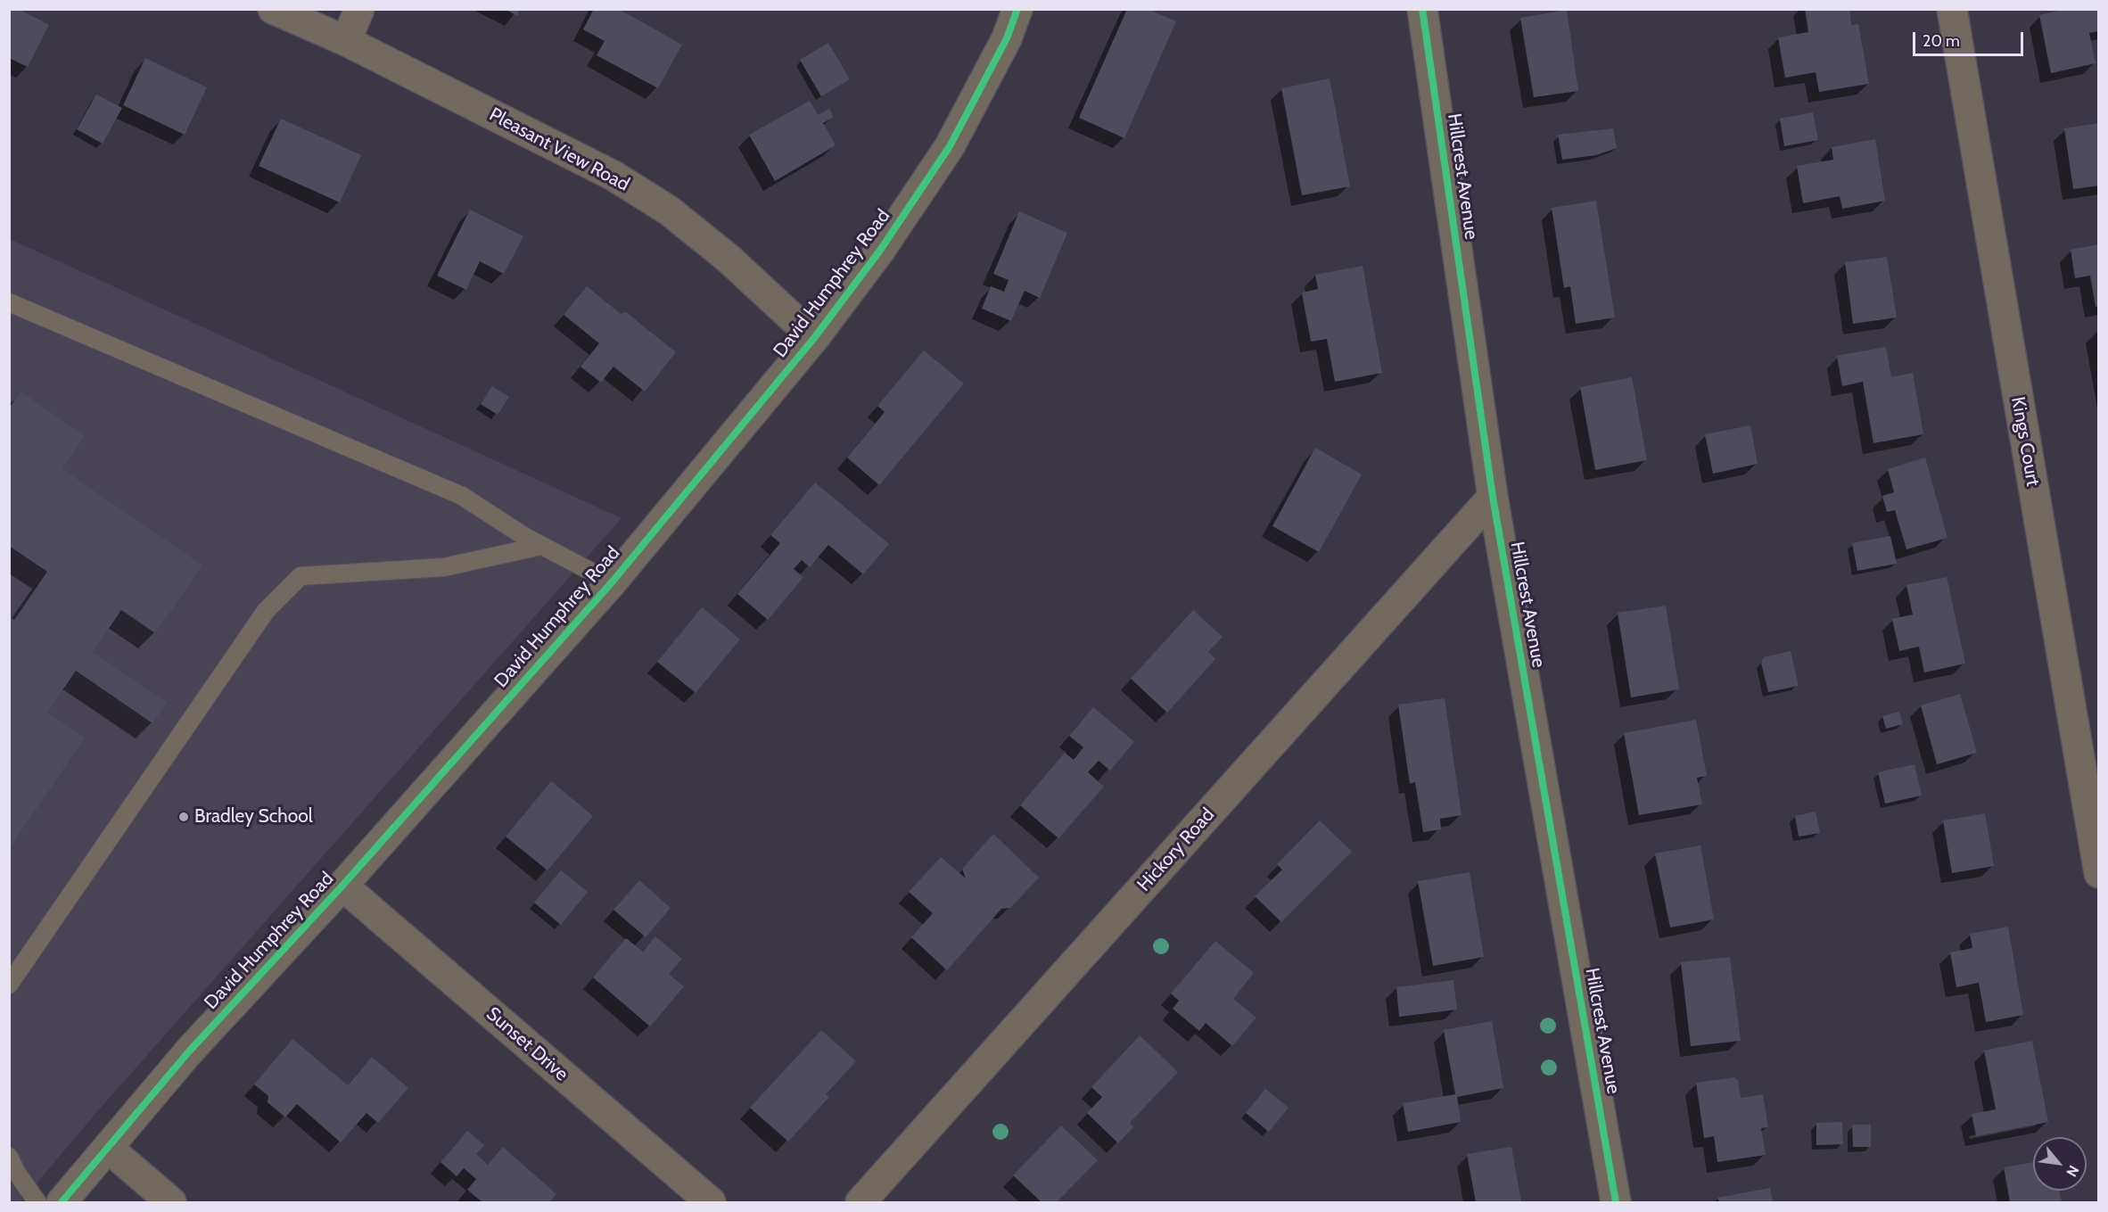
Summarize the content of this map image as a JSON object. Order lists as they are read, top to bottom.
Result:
{
  "streets": {
    "street": [
      "Pleasant View Road",
      "Hillcrest Avenue",
      "David Humphrey Road",
      "Kings Court",
      "Hickory Road",
      "Sunset Drive"
    ]
  },
  "crossings": [
    ["Pleasant View Road", "David Humphrey Road"],
    ["Hillcrest Avenue", "Hickory Road"],
    ["David Humphrey Road", "Sunset Drive"]
  ],
  "places": ["Bradley School"],
  "scale_bar": "20 m",
  "north": "bottom right"
}
